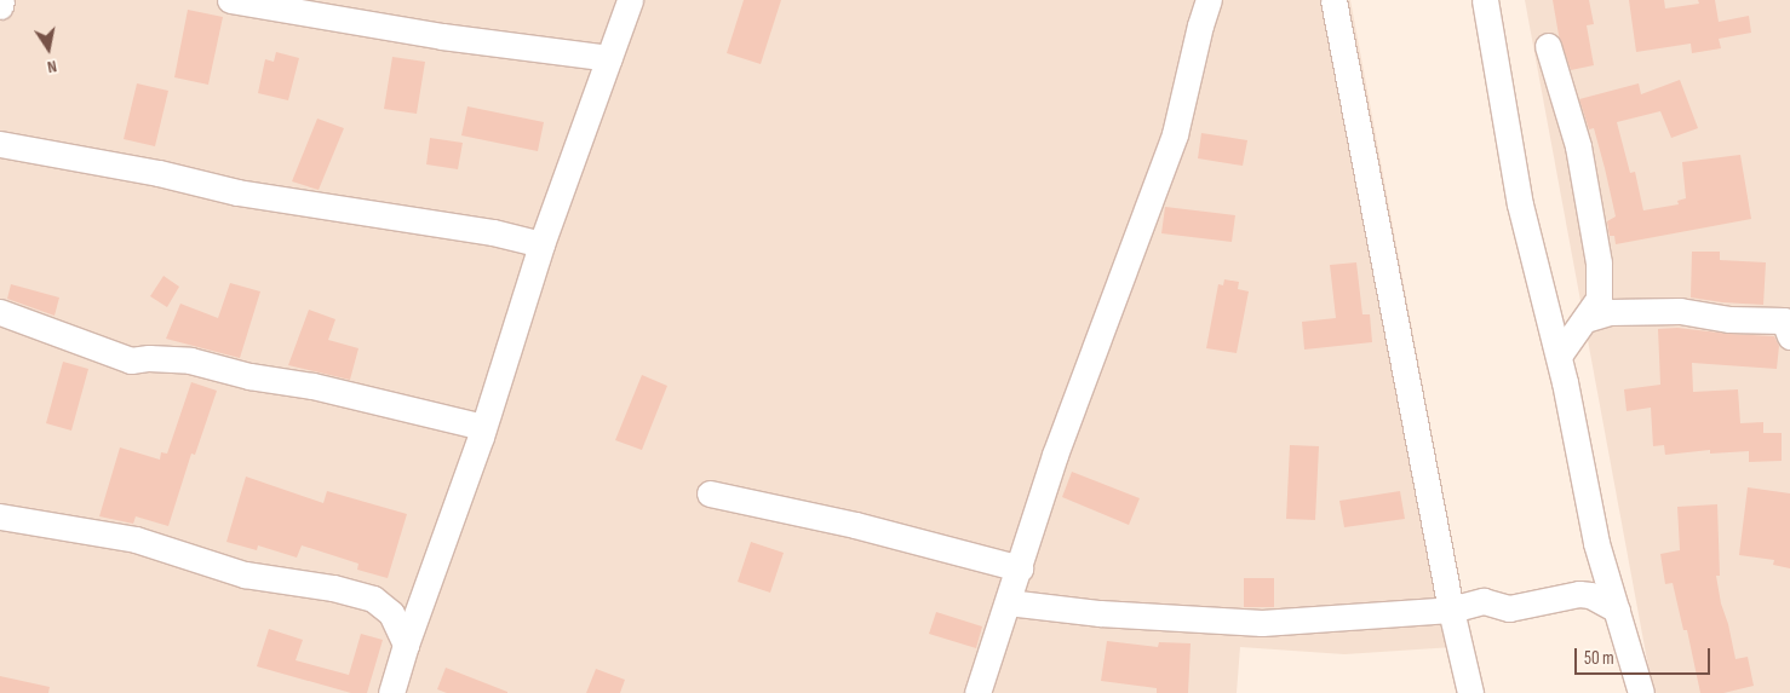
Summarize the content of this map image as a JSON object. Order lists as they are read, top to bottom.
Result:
{
  "scale_bar": "50 m",
  "north": "bottom"
}
